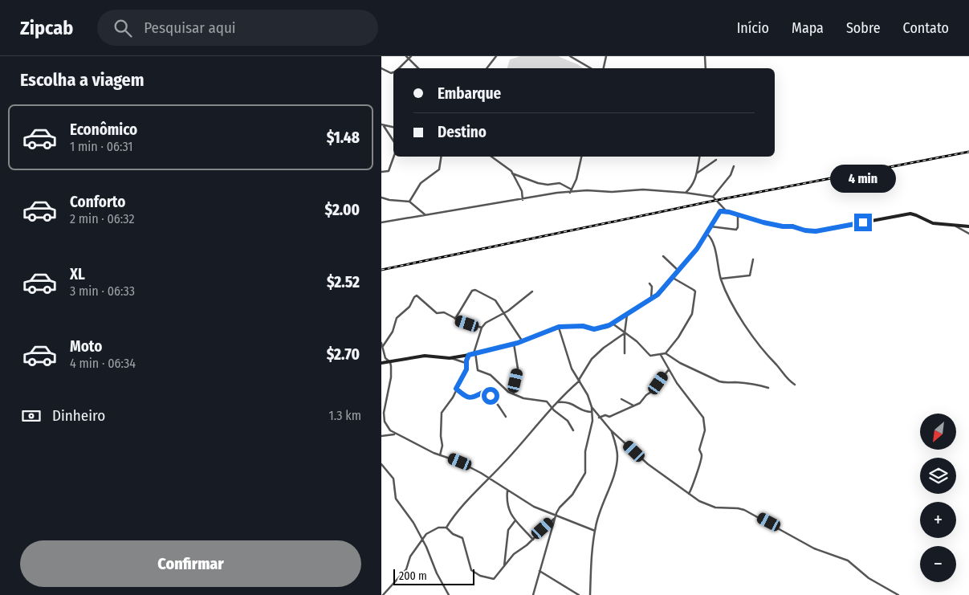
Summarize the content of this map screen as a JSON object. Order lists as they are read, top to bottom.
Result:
{
  "scale_bar": "200 m",
  "north": "bottom left",
  "page": {
    "header": "Zipcab",
    "search": "Pesquisar aqui",
    "nav": [
      "Início",
      "Mapa",
      "Sobre",
      "Contato"
    ],
    "heading": "Escolha a viagem",
    "banner": ["Embarque", "Destino"],
    "list": [
      {
        "name": "Econômico",
        "note": "1 min · 06:31",
        "value": "$1.48"
      },
      {
        "name": "Conforto",
        "note": "2 min · 06:32",
        "value": "$2.00"
      },
      {
        "name": "XL",
        "note": "3 min · 06:33",
        "value": "$2.52"
      },
      {
        "name": "Moto",
        "note": "4 min · 06:34",
        "value": "$2.70"
      }
    ],
    "bubble": "4 min",
    "pay": ["Dinheiro", "1.3 km"],
    "map_buttons": ["+", "−"],
    "buttons": "Confirmar",
    "scale": "200 m"
  }
}
